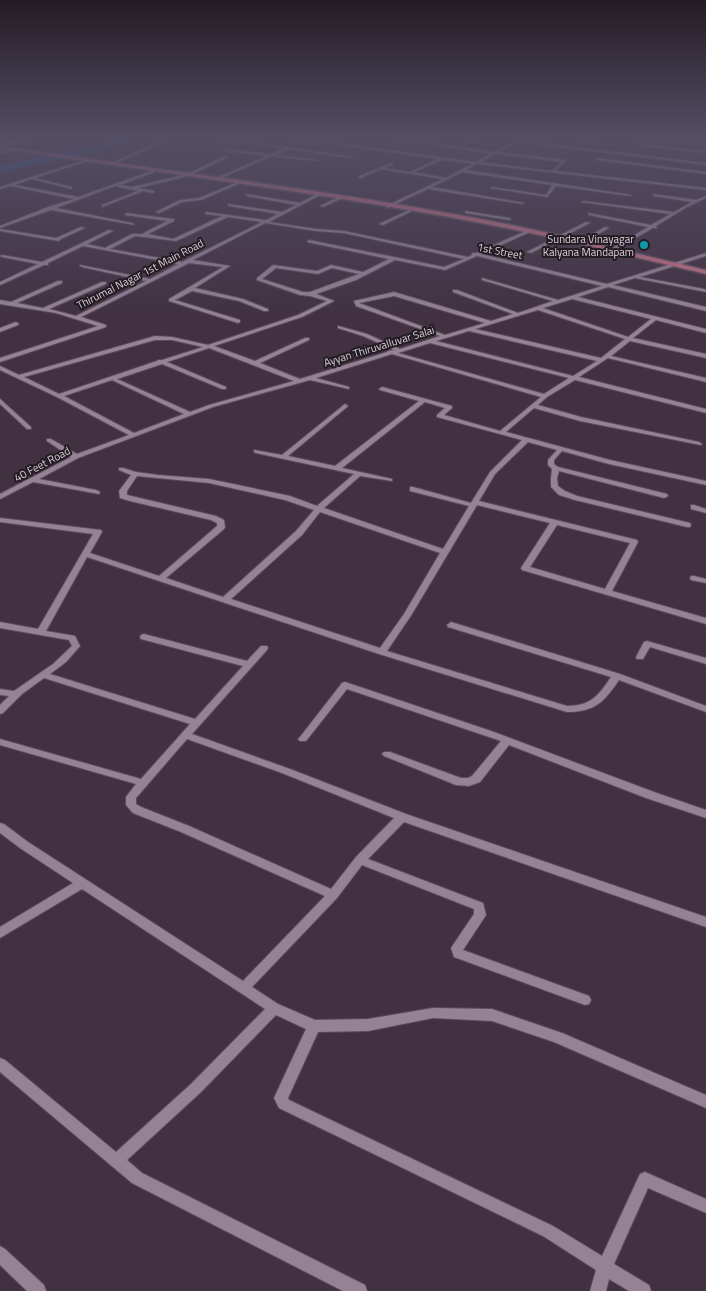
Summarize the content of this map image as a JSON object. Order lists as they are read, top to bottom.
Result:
{
  "streets": {
    "street": [
      "1st Street",
      "Thirumal Nagar 1st Main Road",
      "Ayyan Thiruvalluvar Salai",
      "40 Feet Road"
    ]
  },
  "crossings": [
    ["1st Street", "Ayyan Thiruvalluvar Salai"],
    ["Ayyan Thiruvalluvar Salai", "40 Feet Road"]
  ],
  "places": ["Sundara Vinayagar Kalyana Mandapam"]
}
